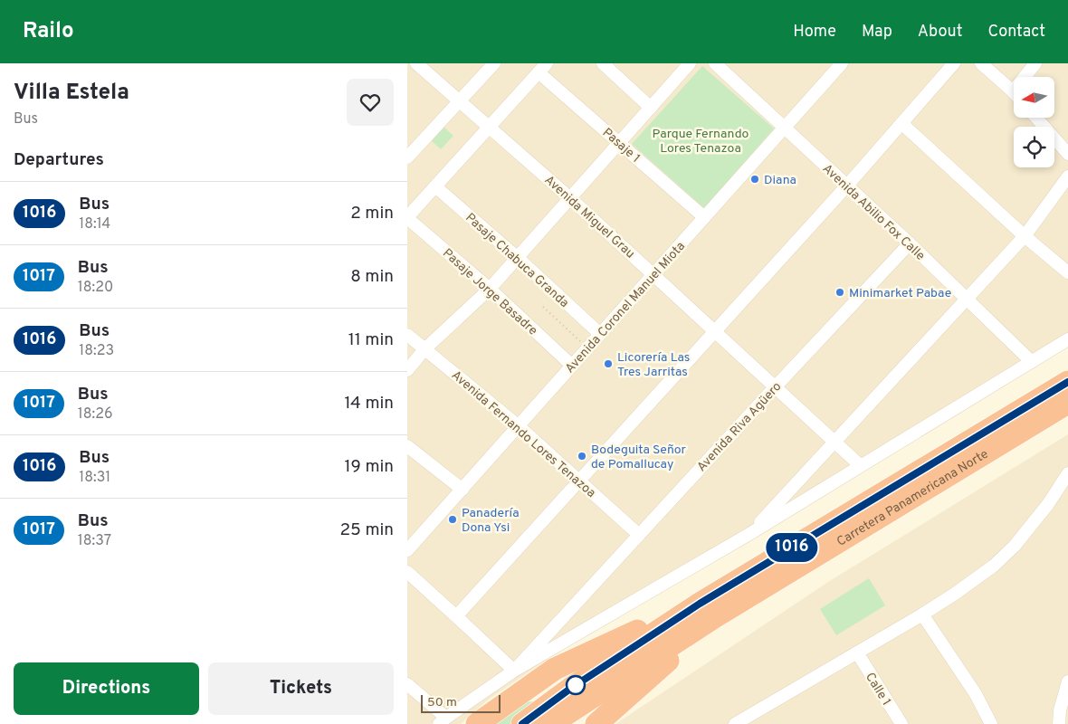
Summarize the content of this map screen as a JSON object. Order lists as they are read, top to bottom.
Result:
{
  "streets": {
    "highway": ["Carretera Panamericana Norte"],
    "street": [
      "Pasaje 1",
      "Avenida Abilio Fox Calle",
      "Avenida Miguel Grau",
      "Pasaje Chabuca Granda",
      "Pasaje Jorge Basadre",
      "Avenida Coronel Manuel Miota",
      "Avenida Riva Agüero",
      "Avenida Fernando Lores Tenazoa",
      "Calle 1"
    ]
  },
  "crossings": [
    ["Pasaje 1", "Avenida Coronel Manuel Miota"],
    ["Avenida Abilio Fox Calle", "Avenida Coronel Manuel Miota"],
    ["Avenida Abilio Fox Calle", "Avenida Riva Agüero"],
    ["Avenida Miguel Grau", "Avenida Coronel Manuel Miota"],
    ["Avenida Miguel Grau", "Avenida Riva Agüero"],
    ["Pasaje Chabuca Granda", "Avenida Coronel Manuel Miota"],
    ["Pasaje Jorge Basadre", "Avenida Coronel Manuel Miota"],
    ["Avenida Coronel Manuel Miota", "Avenida Fernando Lores Tenazoa"],
    ["Avenida Riva Agüero", "Avenida Fernando Lores Tenazoa"]
  ],
  "parks": ["Parque Fernando Lores Tenazoa"],
  "places": [
    "Diana",
    "Minimarket Pabae",
    "Licorería Las Tres Jarritas",
    "Bodeguita Señor de Pomallucay",
    "Panadería Dona Ysi"
  ],
  "lines": ["bus line 1016"],
  "scale_bar": "50 m",
  "north": "left",
  "page": {
    "header": "Railo",
    "nav": [
      "Home",
      "Map",
      "About",
      "Contact"
    ],
    "heading": [
      ["Villa Estela", "Bus"],
      "Departures"
    ],
    "on_map": "1016",
    "list": [
      {
        "mark": "1016",
        "name": "Bus",
        "note": "18:14",
        "value": "2 min"
      },
      {
        "mark": "1017",
        "name": "Bus",
        "note": "18:20",
        "value": "8 min"
      },
      {
        "mark": "1016",
        "name": "Bus",
        "note": "18:23",
        "value": "11 min"
      },
      {
        "mark": "1017",
        "name": "Bus",
        "note": "18:26",
        "value": "14 min"
      },
      {
        "mark": "1016",
        "name": "Bus",
        "note": "18:31",
        "value": "19 min"
      },
      {
        "mark": "1017",
        "name": "Bus",
        "note": "18:37",
        "value": "25 min"
      }
    ],
    "buttons": ["Directions", "Tickets"],
    "scale": "50 m"
  }
}
